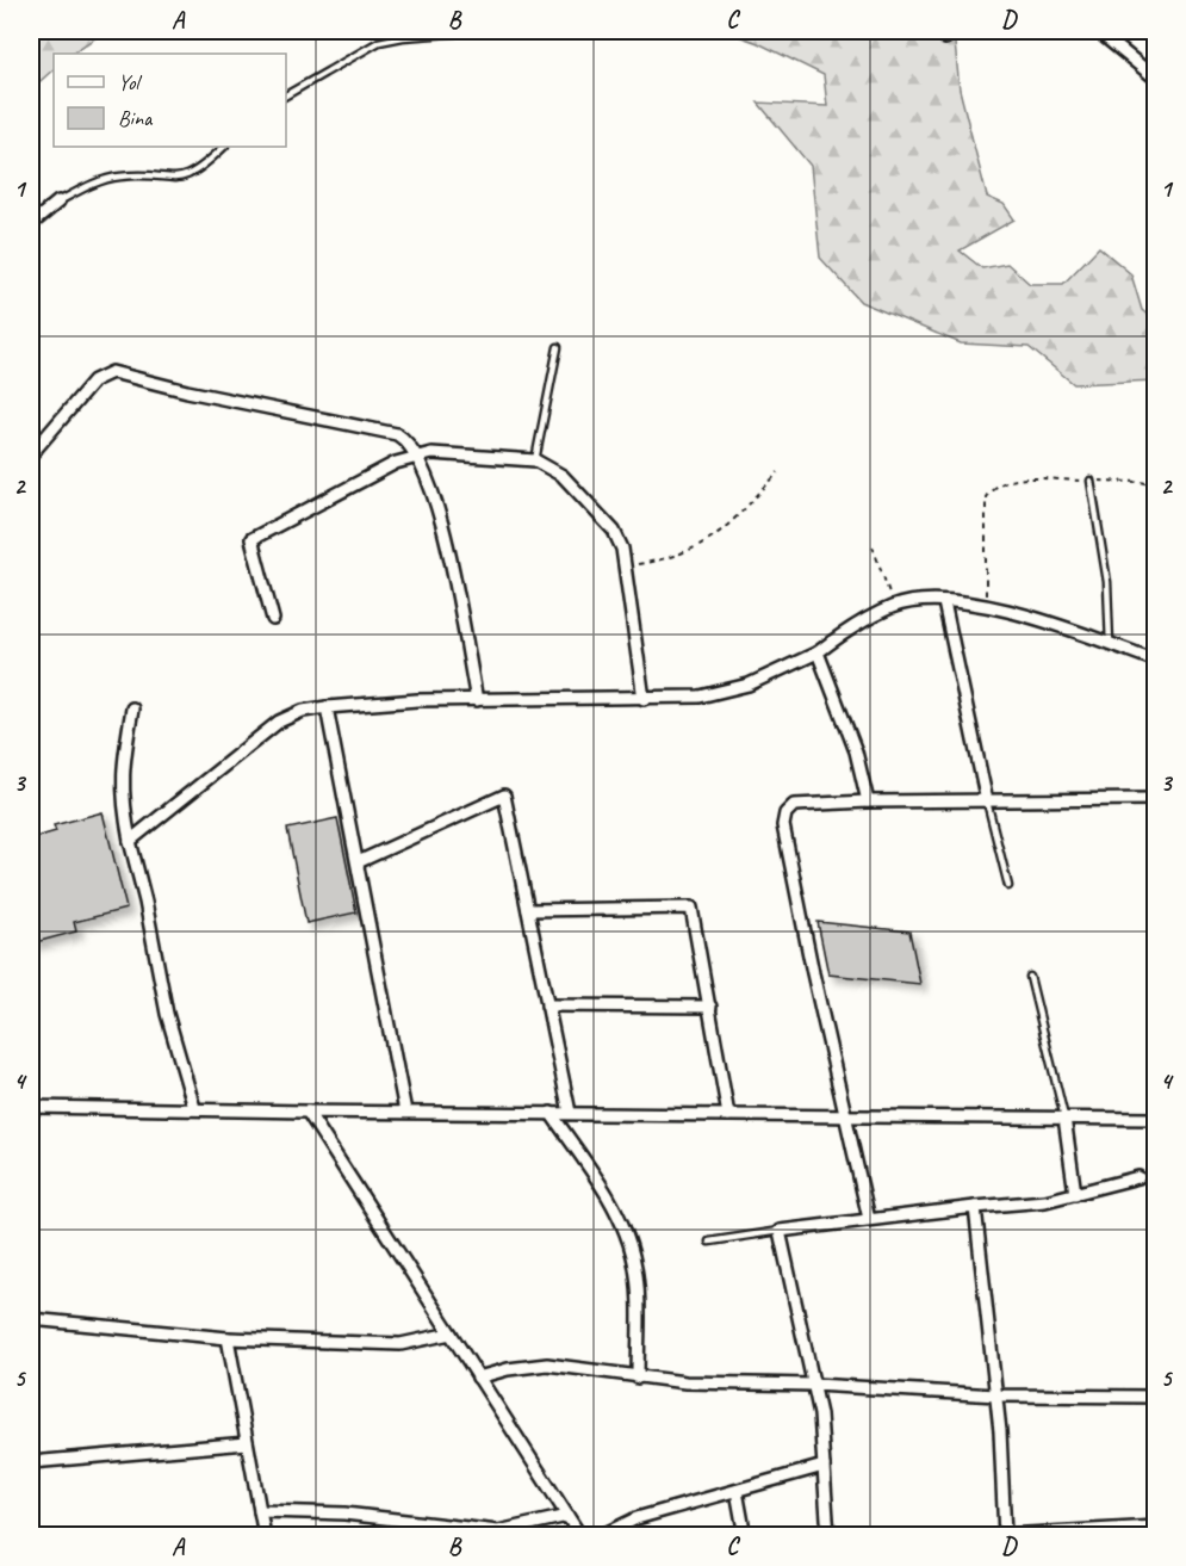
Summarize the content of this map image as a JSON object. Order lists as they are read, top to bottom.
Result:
{
  "legend": ["Yol", "Bina"],
  "grid": {
    "columns": [
      "A",
      "B",
      "C",
      "D"
    ],
    "rows": [
      "1",
      "2",
      "3",
      "4",
      "5"
    ]
  }
}
